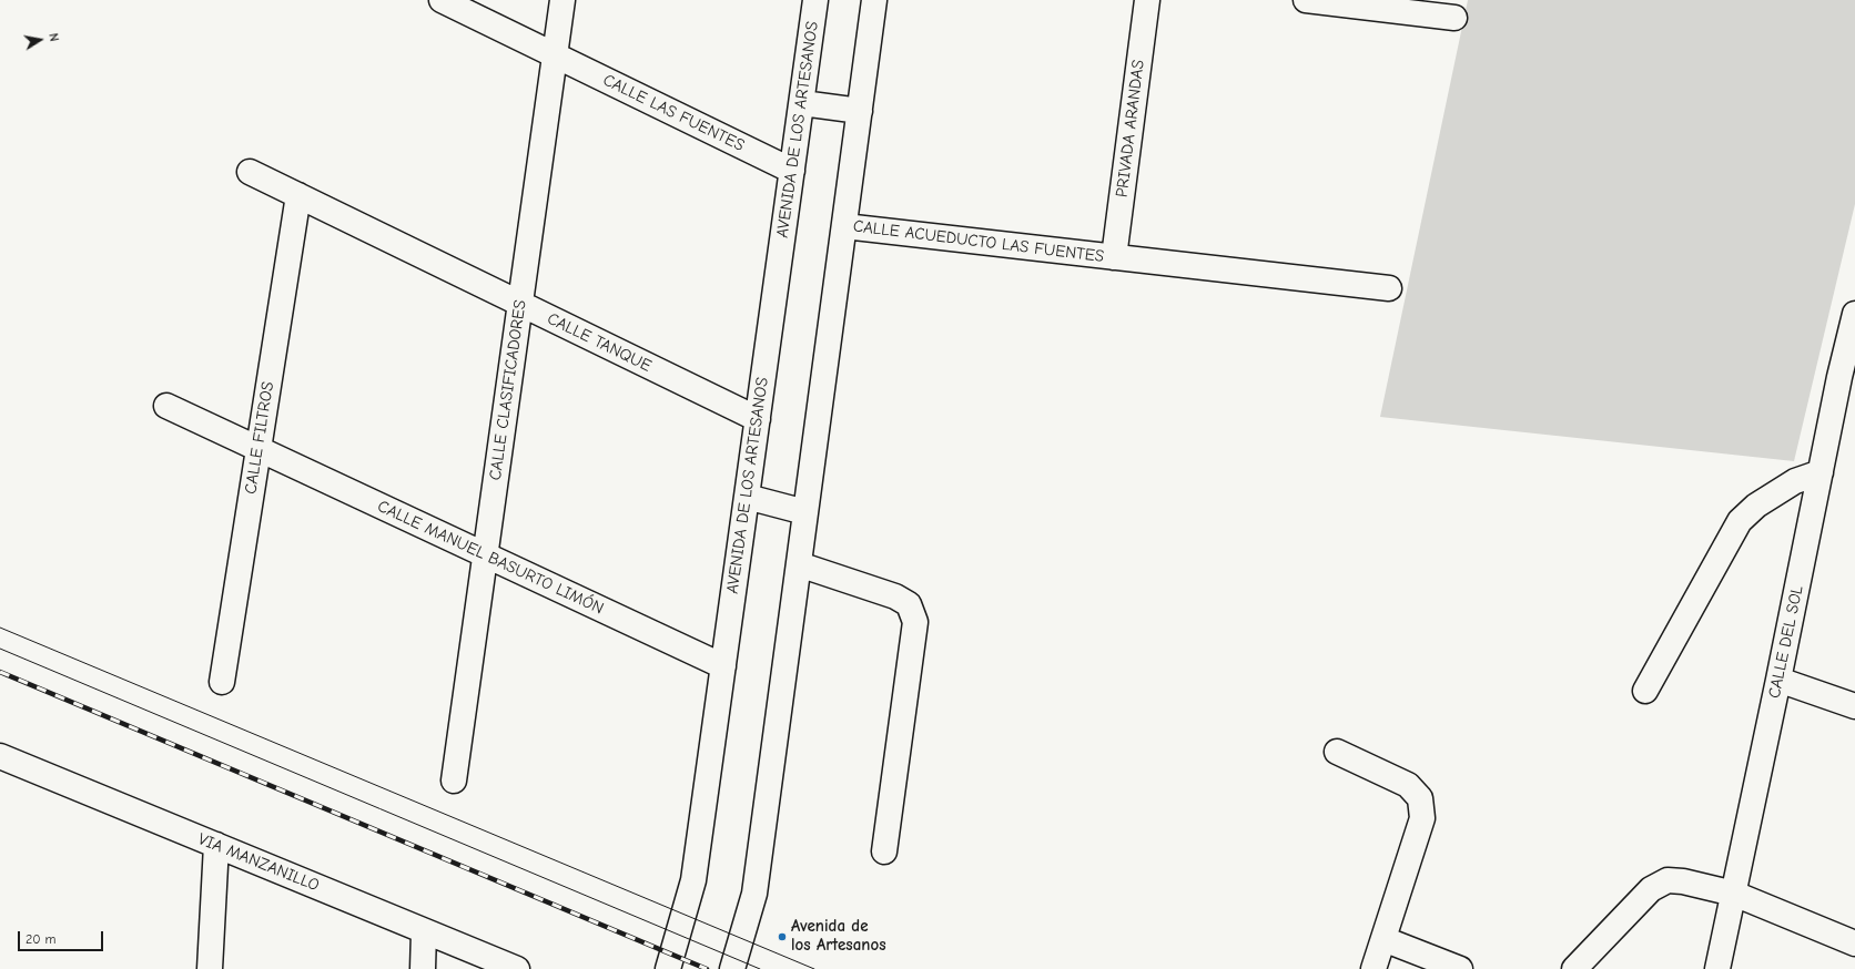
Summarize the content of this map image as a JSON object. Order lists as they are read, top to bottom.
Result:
{
  "streets": {
    "street": [
      "CALLE LAS FUENTES",
      "PRIVADA ARANDAS",
      "AVENIDA DE LOS ARTESANOS",
      "CALLE ACUEDUCTO LAS FUENTES",
      "CALLE TANQUE",
      "CALLE CLASIFICADORES",
      "CALLE FILTROS",
      "CALLE MANUEL BASURTO LIMÓN",
      "CALLE DEL SOL",
      "VIA MANZANILLO"
    ]
  },
  "crossings": [
    ["CALLE LAS FUENTES", "AVENIDA DE LOS ARTESANOS"],
    ["CALLE LAS FUENTES", "CALLE CLASIFICADORES"],
    ["PRIVADA ARANDAS", "CALLE ACUEDUCTO LAS FUENTES"],
    ["AVENIDA DE LOS ARTESANOS", "CALLE TANQUE"],
    ["AVENIDA DE LOS ARTESANOS", "CALLE MANUEL BASURTO LIMÓN"],
    ["CALLE TANQUE", "CALLE CLASIFICADORES"],
    ["CALLE TANQUE", "CALLE FILTROS"],
    ["CALLE CLASIFICADORES", "CALLE MANUEL BASURTO LIMÓN"],
    ["CALLE FILTROS", "CALLE MANUEL BASURTO LIMÓN"]
  ],
  "places": ["Avenida de los Artesanos"],
  "scale_bar": "20 m",
  "north": "right"
}
